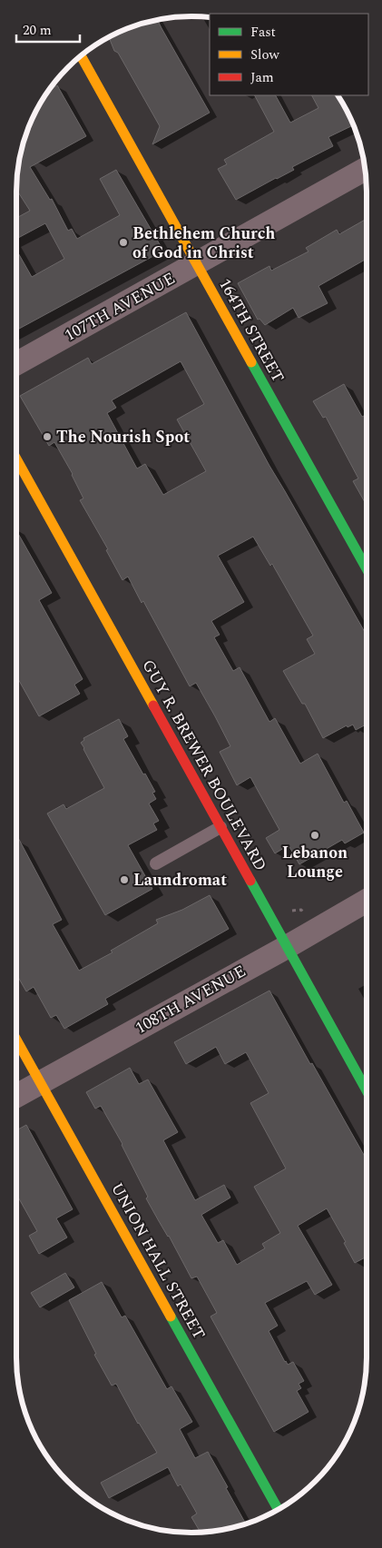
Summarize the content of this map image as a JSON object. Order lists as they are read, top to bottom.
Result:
{
  "streets": {
    "street": [
      "107TH AVENUE",
      "164TH STREET",
      "GUY R. BREWER BOULEVARD",
      "108TH AVENUE",
      "UNION HALL STREET"
    ]
  },
  "crossings": [
    ["107TH AVENUE", "164TH STREET"],
    ["GUY R. BREWER BOULEVARD", "108TH AVENUE"],
    ["108TH AVENUE", "UNION HALL STREET"]
  ],
  "places": [
    "Bethlehem Church of God in Christ",
    "The Nourish Spot",
    "Lebanon Lounge",
    "Laundromat"
  ],
  "legend": ["Fast", "Slow", "Jam"],
  "scale_bar": "20 m"
}
